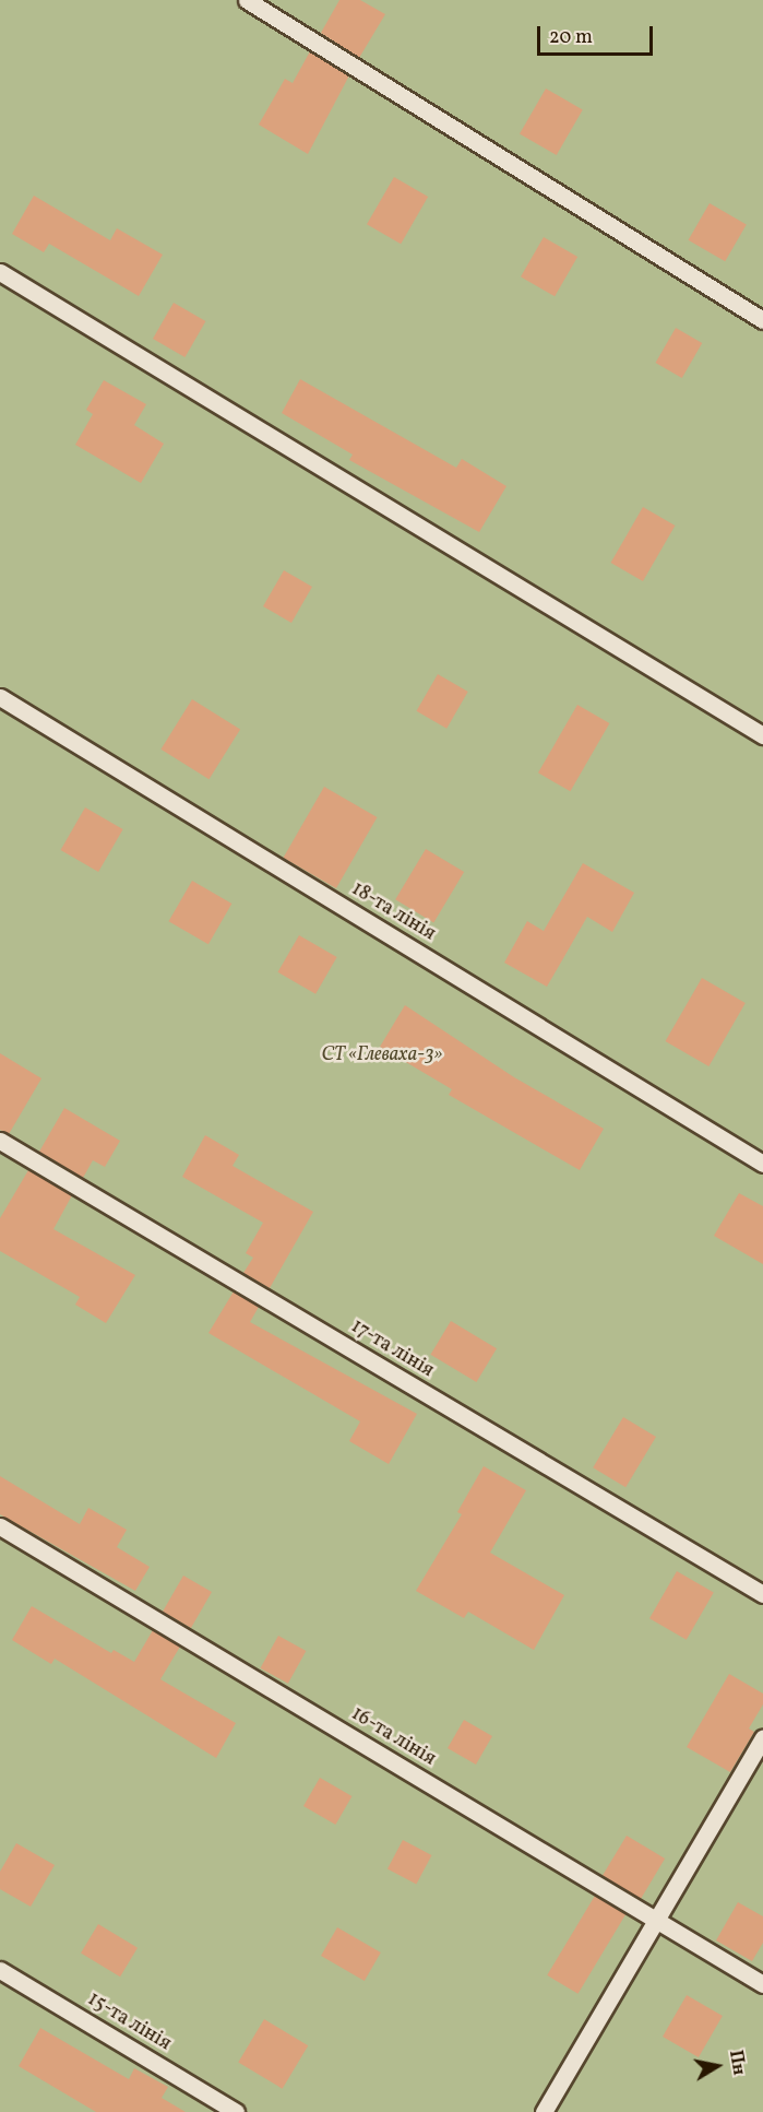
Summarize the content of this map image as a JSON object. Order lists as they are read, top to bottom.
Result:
{
  "streets": {
    "lane": [
      "18-та лінія",
      "17-та лінія",
      "16-та лінія",
      "15-та лінія"
    ]
  },
  "parks": ["СТ «Глеваха-3»"],
  "scale_bar": "20 m",
  "north": "right"
}
